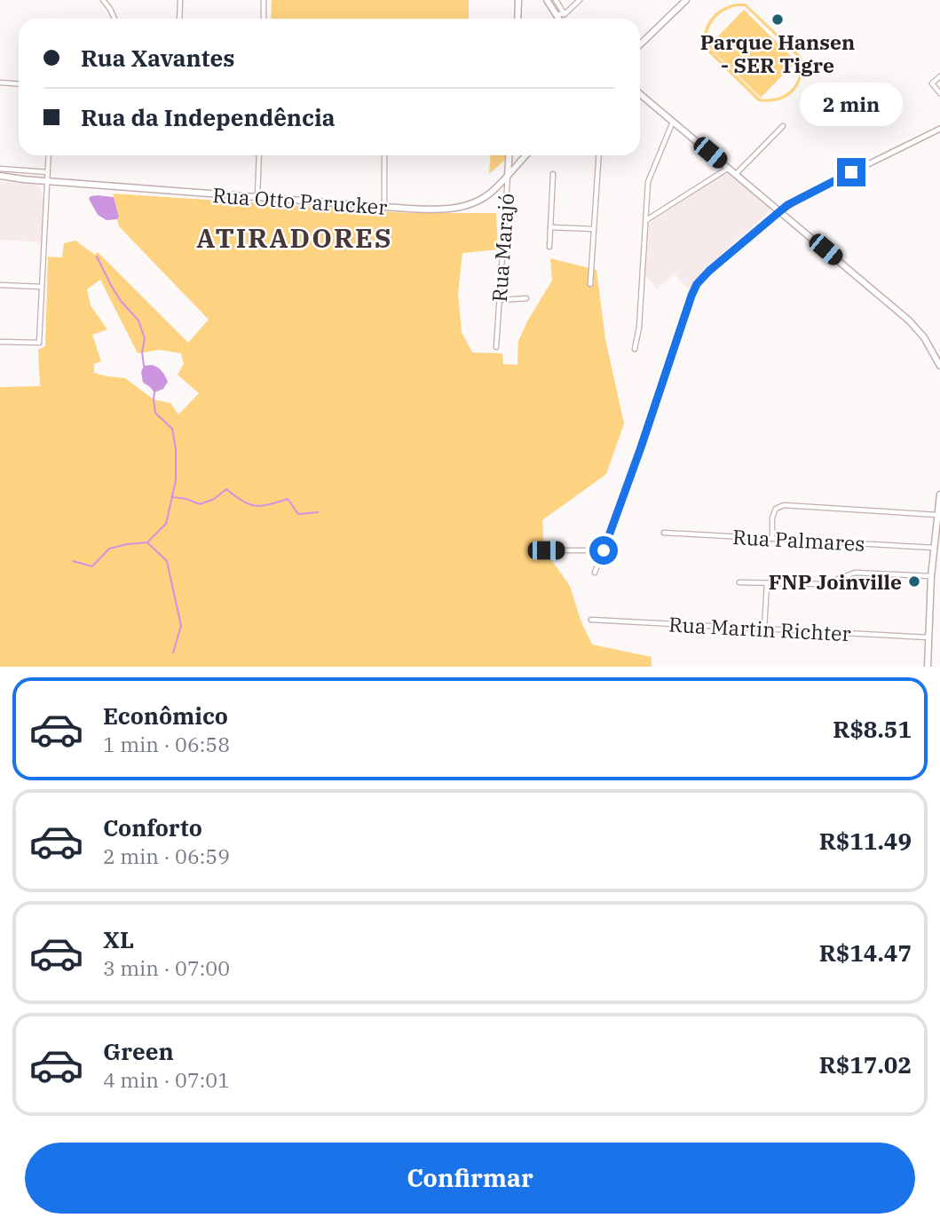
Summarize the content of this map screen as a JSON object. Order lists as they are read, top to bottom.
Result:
{
  "streets": {
    "main road": ["Rua Otto Parucker", "Rua Marajó"],
    "street": ["Rua Palmares", "Rua Martin Richter"]
  },
  "crossings": [
    ["Rua Otto Parucker", "Rua Marajó"]
  ],
  "districts": ["ATIRADORES"],
  "places": ["Parque Hansen - SER Tigre", "FNP Joinville"],
  "page": {
    "banner": ["Rua Xavantes", "Rua da Independência"],
    "bubble": "2 min",
    "list": [
      {
        "name": "Econômico",
        "note": "1 min · 06:58",
        "value": "R$8.51"
      },
      {
        "name": "Conforto",
        "note": "2 min · 06:59",
        "value": "R$11.49"
      },
      {
        "name": "XL",
        "note": "3 min · 07:00",
        "value": "R$14.47"
      },
      {
        "name": "Green",
        "note": "4 min · 07:01",
        "value": "R$17.02"
      }
    ],
    "buttons": "Confirmar"
  }
}
